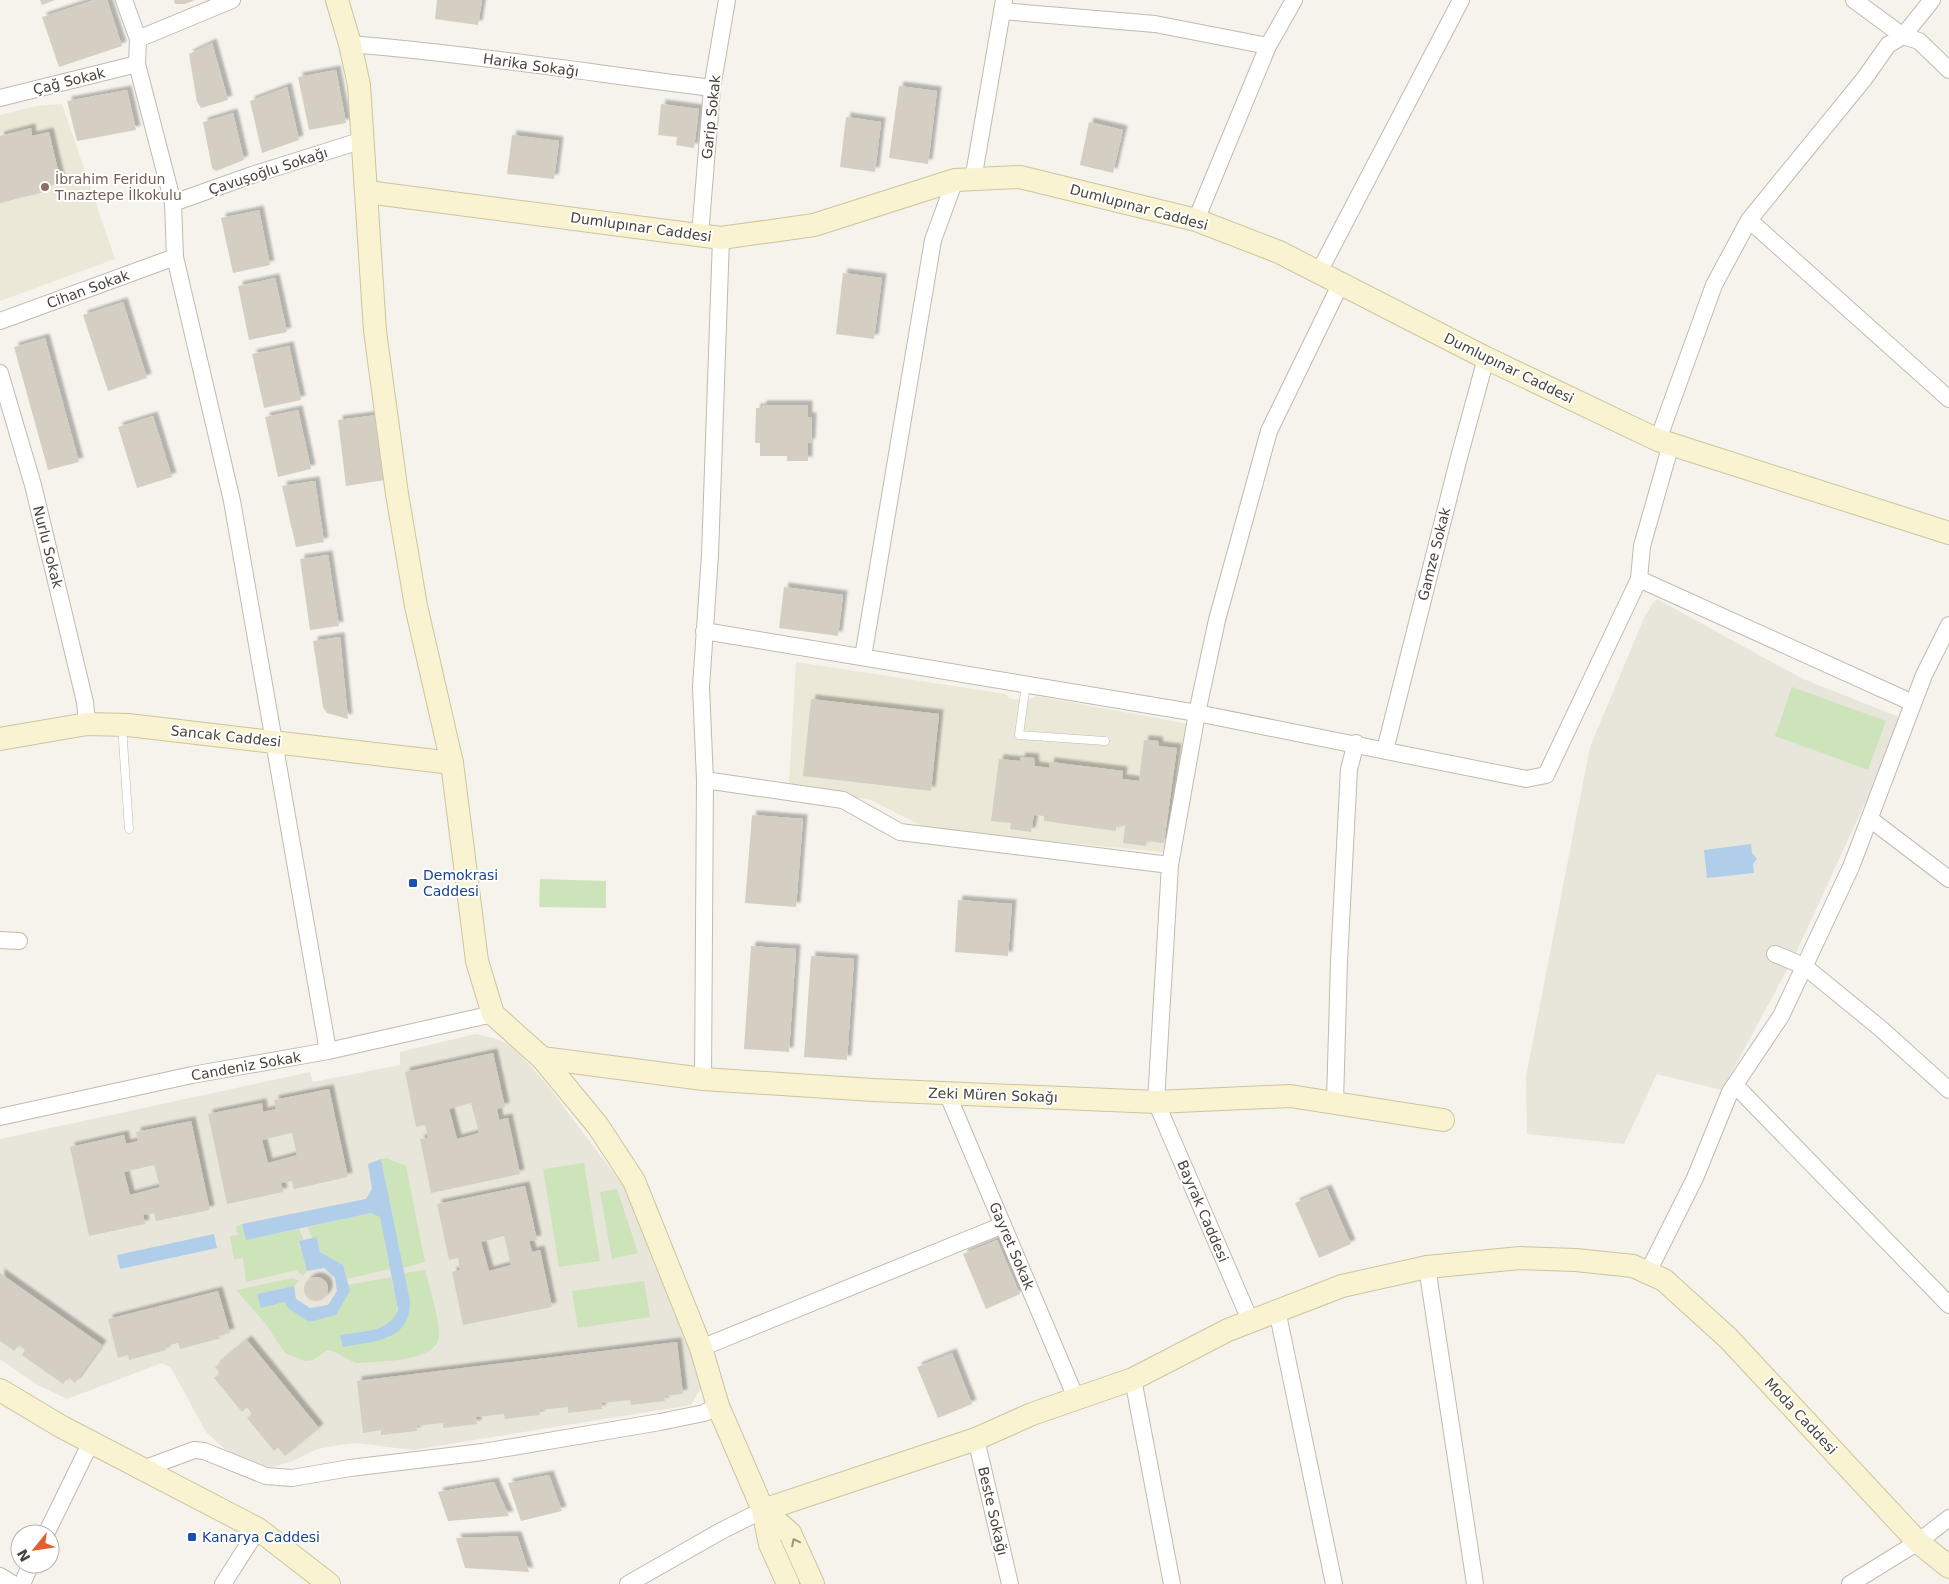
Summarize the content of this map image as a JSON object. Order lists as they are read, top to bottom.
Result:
{
  "streets": {
    "street": [
      "Harika Sokağı",
      "Çağ Sokak",
      "Garip Sokak",
      "Çavuşoğlu Sokağı",
      "Dumlupınar Caddesi",
      "Cihan Sokak",
      "Nurlu Sokak",
      "Gamze Sokak",
      "Sancak Caddesi",
      "Candeniz Sokak",
      "Zeki Müren Sokağı",
      "Bayrak Caddesi",
      "Gayret Sokak",
      "Moda Caddesi",
      "Beste Sokağı"
    ]
  },
  "crossings": [
    ["Harika Sokağı", "Garip Sokak"],
    ["Garip Sokak", "Dumlupınar Caddesi"],
    ["Garip Sokak", "Zeki Müren Sokağı"],
    ["Dumlupınar Caddesi", "Gamze Sokak"],
    ["Nurlu Sokak", "Sancak Caddesi"],
    ["Zeki Müren Sokağı", "Bayrak Caddesi"],
    ["Zeki Müren Sokağı", "Gayret Sokak"],
    ["Bayrak Caddesi", "Moda Caddesi"],
    ["Gayret Sokak", "Moda Caddesi"],
    ["Moda Caddesi", "Beste Sokağı"]
  ],
  "places": {
    "other": ["İbrahim Feridun Tınaztepe İlkokulu"],
    "transit": ["Demokrasi Caddesi", "Kanarya Caddesi"]
  },
  "north": "bottom left"
}
